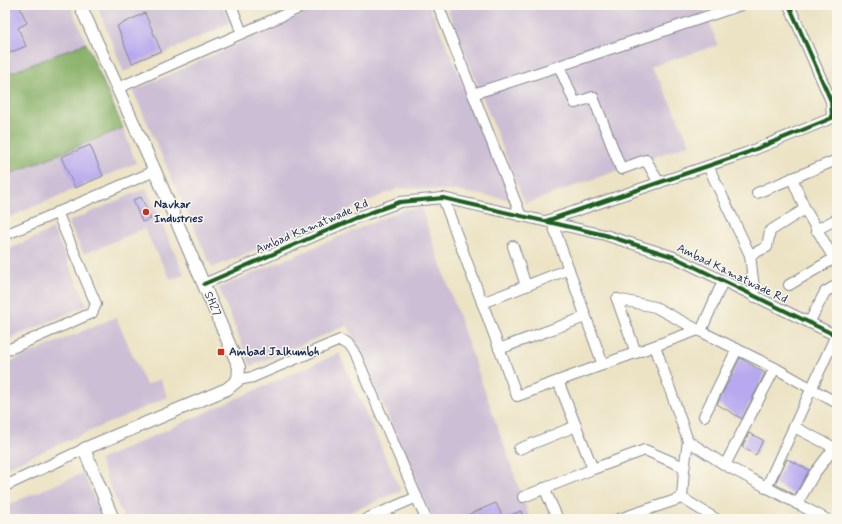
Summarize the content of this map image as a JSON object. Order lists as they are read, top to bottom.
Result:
{
  "streets": {
    "main road": ["SH27"],
    "street": ["Ambad Kamatwade Rd"]
  },
  "crossings": [
    ["Ambad Kamatwade Rd", "SH27"]
  ],
  "places": {
    "other": ["Navkar Industries"],
    "transit": ["Ambad Jalkumbh"]
  }
}
